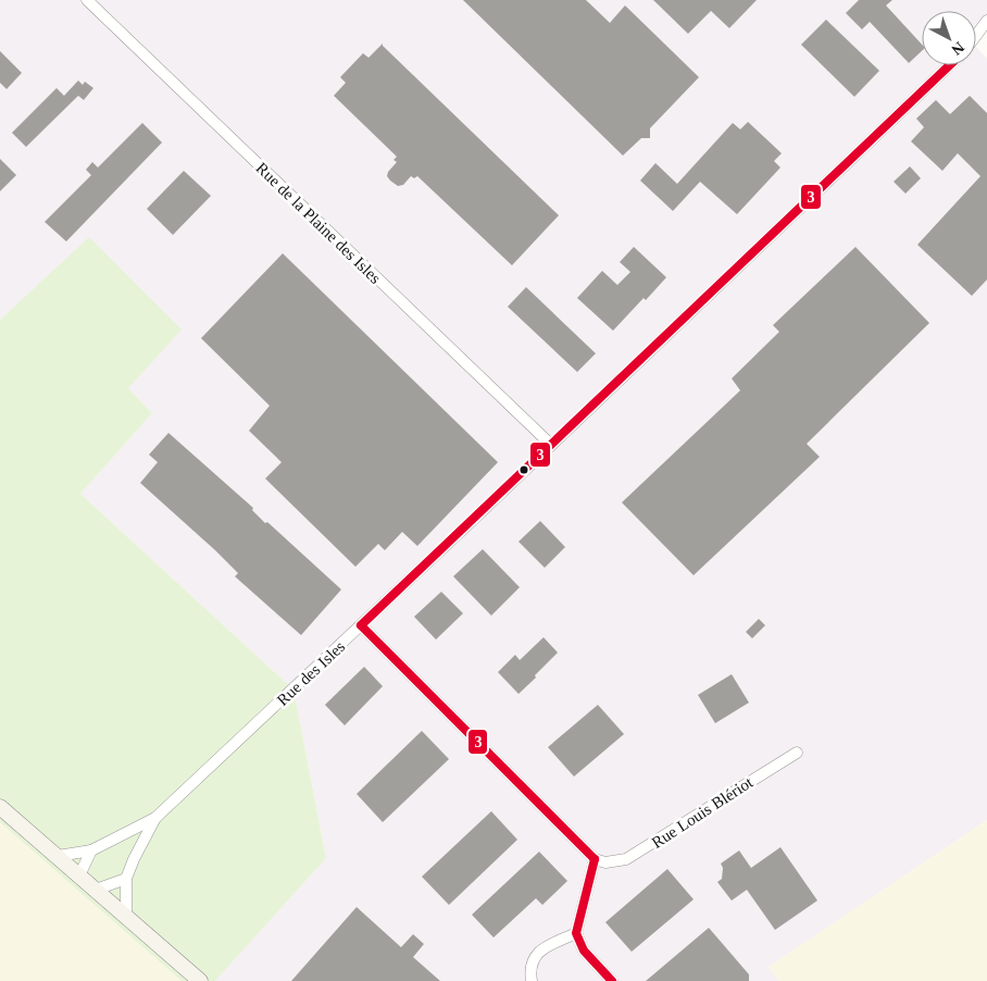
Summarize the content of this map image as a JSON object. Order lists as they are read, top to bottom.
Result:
{
  "streets": {
    "street": ["Rue de la Plaine des Isles", "Rue des Isles", "Rue Louis Blériot"]
  },
  "crossings": [
    ["Rue de la Plaine des Isles", "Rue des Isles"]
  ],
  "lines": ["transit line 3"],
  "north": "bottom right"
}
